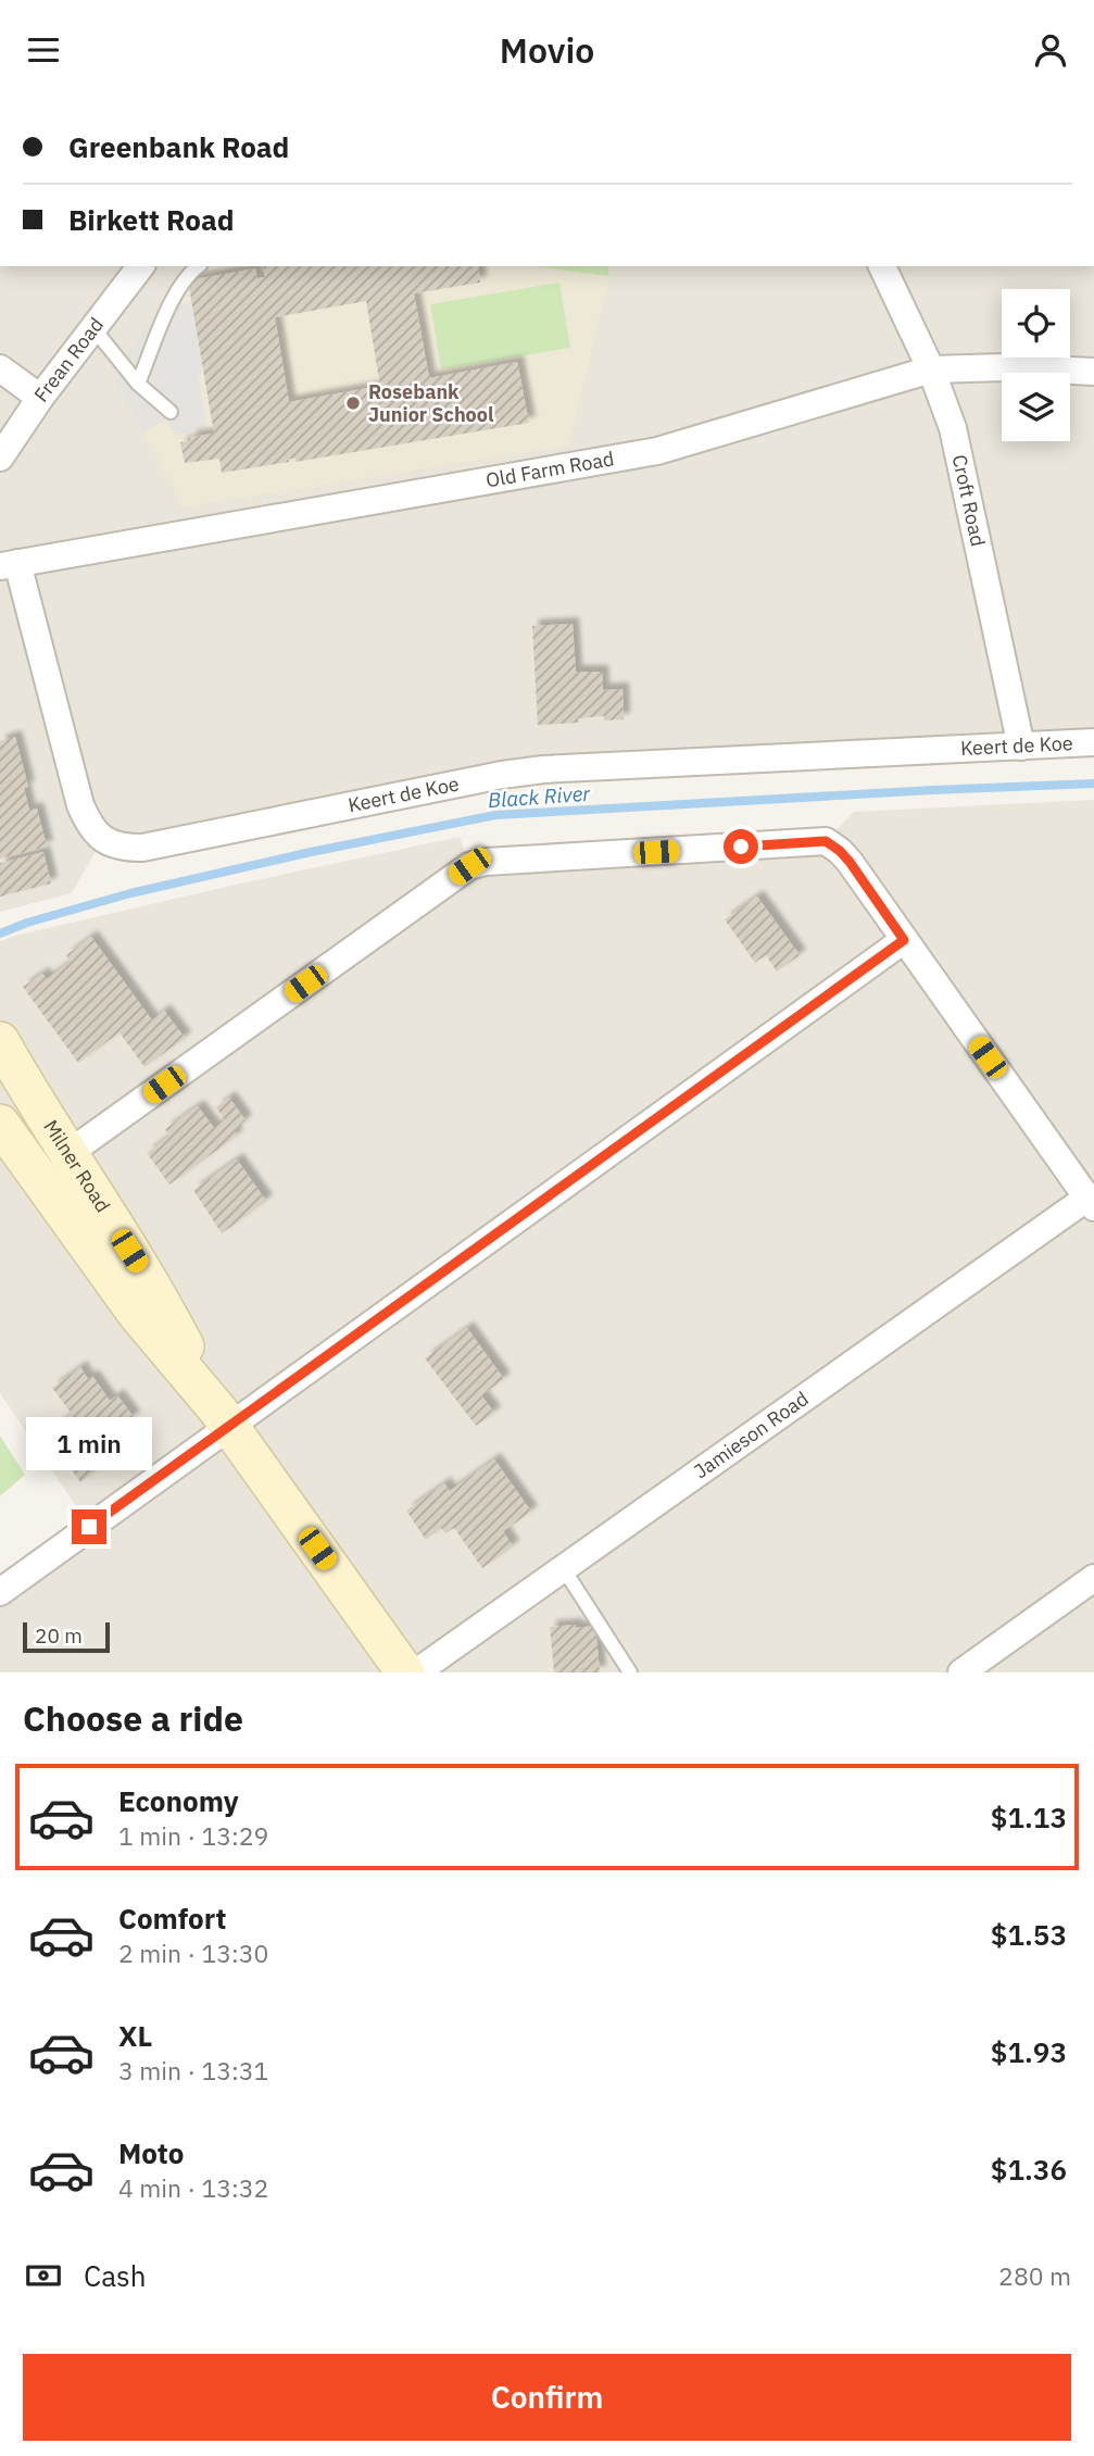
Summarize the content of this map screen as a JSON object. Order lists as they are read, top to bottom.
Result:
{
  "streets": {
    "main road": ["Milner Road"],
    "street": [
      "Frean Road",
      "Old Farm Road",
      "Croft Road",
      "Keert de Koe",
      "Jamieson Road"
    ]
  },
  "crossings": [
    ["Old Farm Road", "Croft Road"],
    ["Old Farm Road", "Keert de Koe"],
    ["Croft Road", "Keert de Koe"]
  ],
  "water": ["Black River"],
  "places": ["Rosebank Junior School"],
  "scale_bar": "20 m",
  "page": {
    "header": "Movio",
    "banner": ["Greenbank Road", "Birkett Road"],
    "bubble": "1 min",
    "scale": "20 m",
    "heading": "Choose a ride",
    "list": [
      {
        "name": "Economy",
        "note": "1 min · 13:29",
        "value": "$1.13"
      },
      {
        "name": "Comfort",
        "note": "2 min · 13:30",
        "value": "$1.53"
      },
      {
        "name": "XL",
        "note": "3 min · 13:31",
        "value": "$1.93"
      },
      {
        "name": "Moto",
        "note": "4 min · 13:32",
        "value": "$1.36"
      }
    ],
    "pay": ["Cash", "280 m"],
    "buttons": "Confirm"
  }
}
